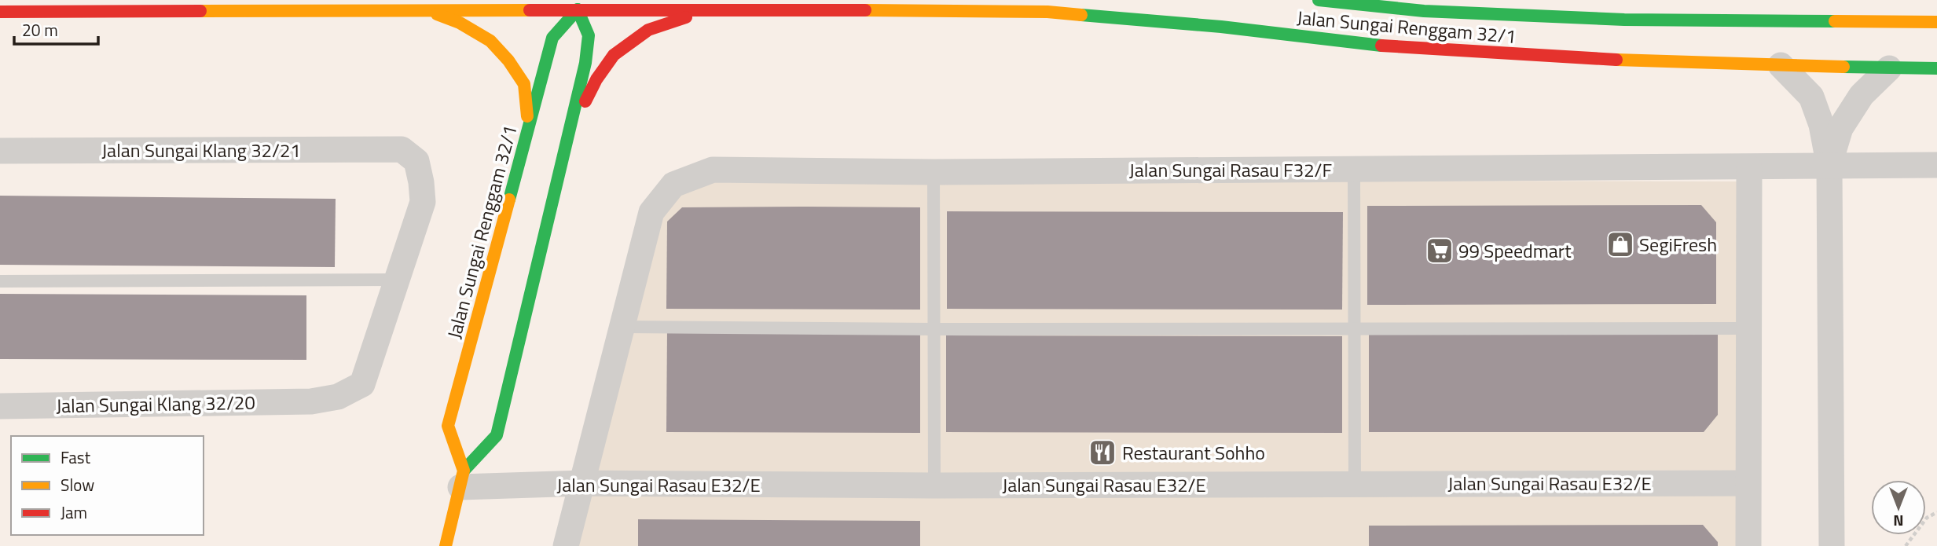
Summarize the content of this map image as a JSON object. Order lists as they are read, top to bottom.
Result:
{
  "streets": {
    "main road": ["Jalan Sungai Renggam 32/1"],
    "street": [
      "Jalan Sungai Klang 32/21",
      "Jalan Sungai Rasau F32/F",
      "Jalan Sungai Klang 32/20",
      "Jalan Sungai Rasau E32/E"
    ]
  },
  "crossings": [
    ["Jalan Sungai Renggam 32/1", "Jalan Sungai Rasau E32/E"],
    ["Jalan Sungai Klang 32/21", "Jalan Sungai Klang 32/20"]
  ],
  "places": {
    "shop": ["SegiFresh"],
    "supermarket": ["99 Speedmart"],
    "restaurant": ["Restaurant Sohho"]
  },
  "legend": ["Fast", "Slow", "Jam"],
  "scale_bar": "20 m",
  "north": "bottom"
}
